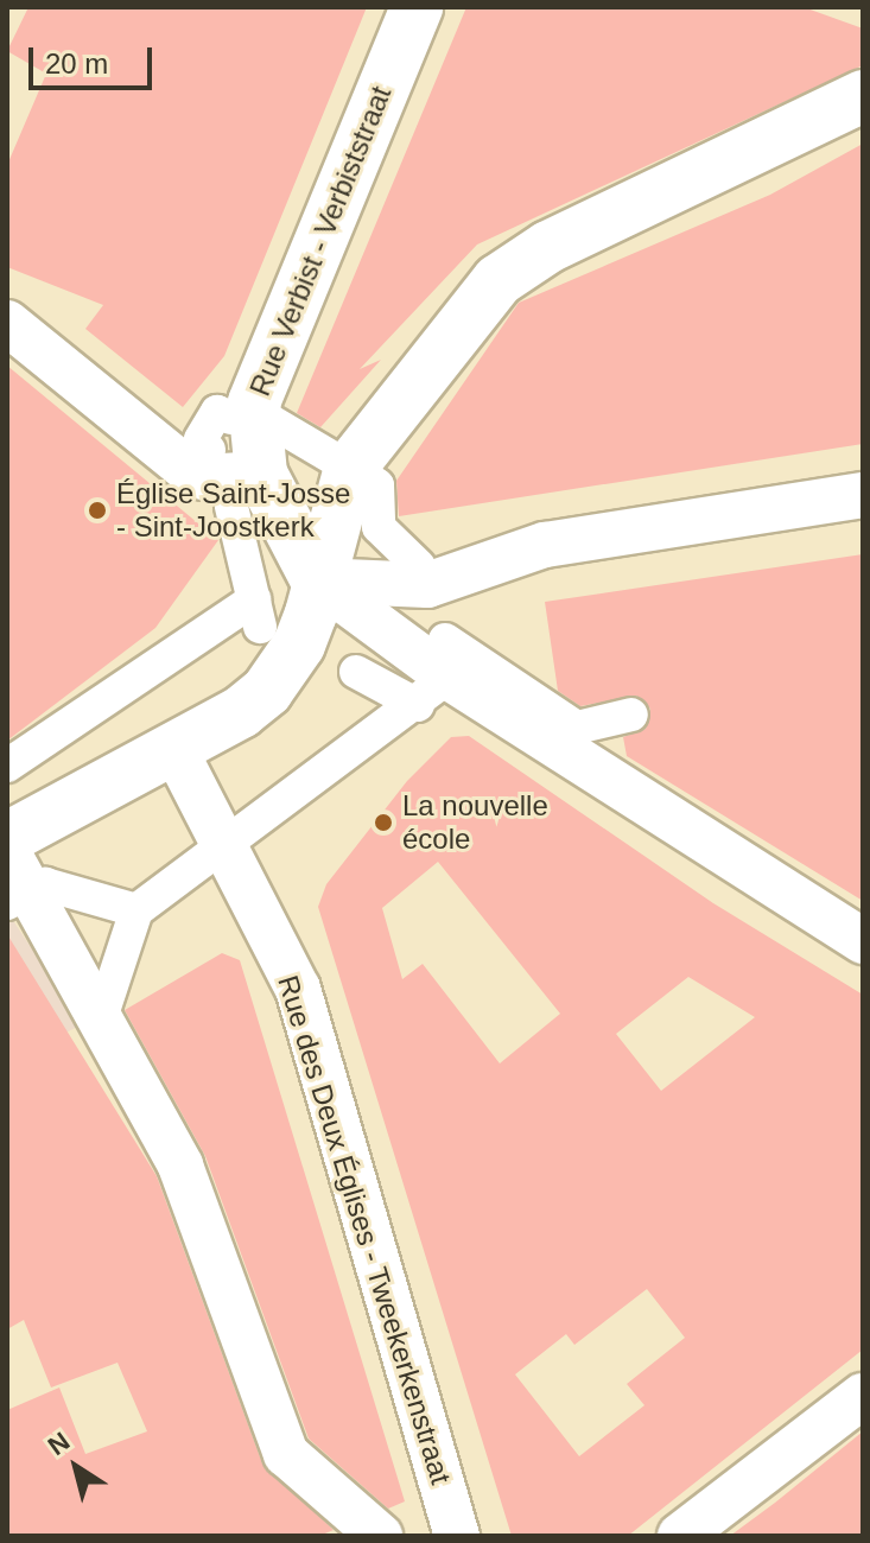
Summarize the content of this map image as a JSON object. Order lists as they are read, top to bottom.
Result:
{
  "streets": {
    "main road": ["Rue Verbist - Verbiststraat"],
    "street": ["Rue des Deux Églises - Tweekerkenstraat"]
  },
  "places": ["Église Saint-Josse - Sint-Joostkerk", "La nouvelle école"],
  "scale_bar": "20 m",
  "north": "top left"
}
